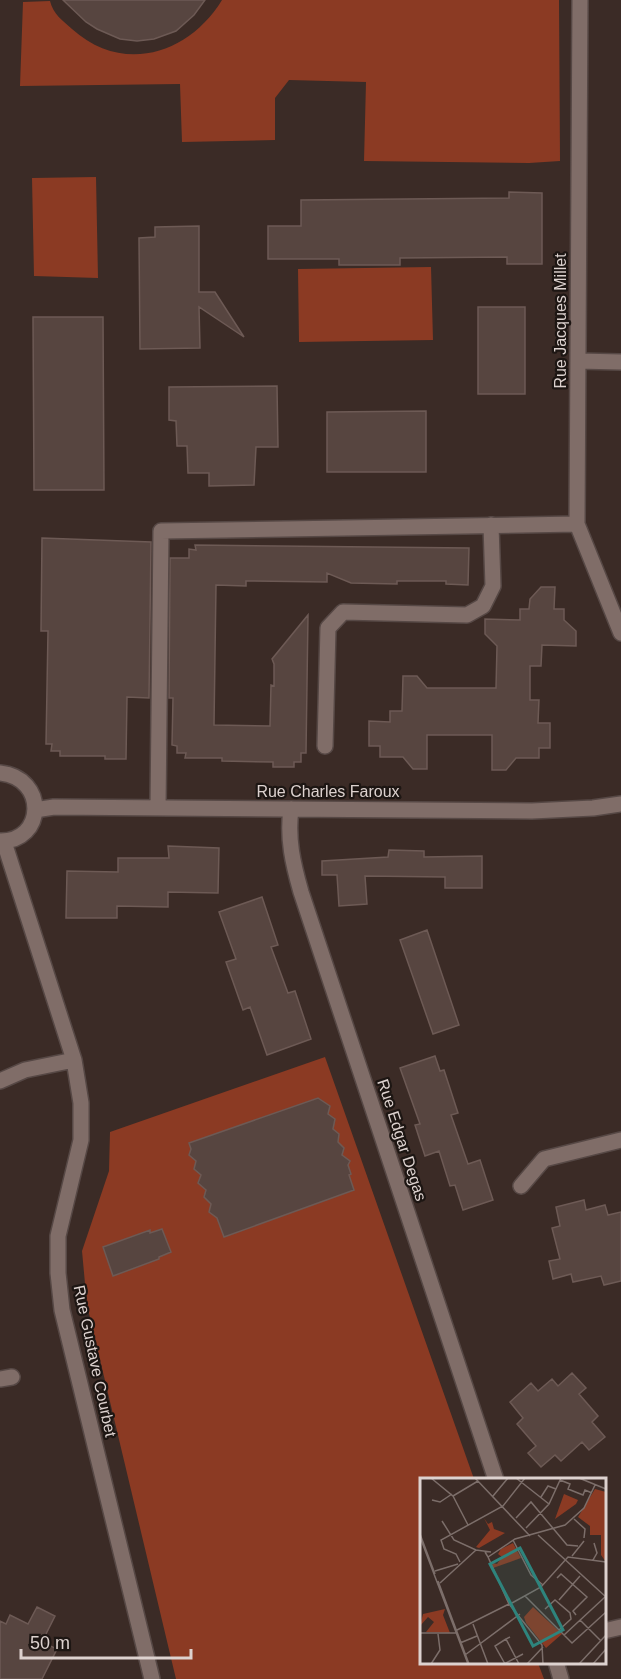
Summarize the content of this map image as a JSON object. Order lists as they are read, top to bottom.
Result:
{
  "streets": {
    "street": [
      "Rue Jacques Millet",
      "Rue Charles Faroux",
      "Rue Edgar Degas",
      "Rue Gustave Courbet"
    ]
  },
  "crossings": [
    ["Rue Charles Faroux", "Rue Edgar Degas"]
  ],
  "scale_bar": "50 m"
}
